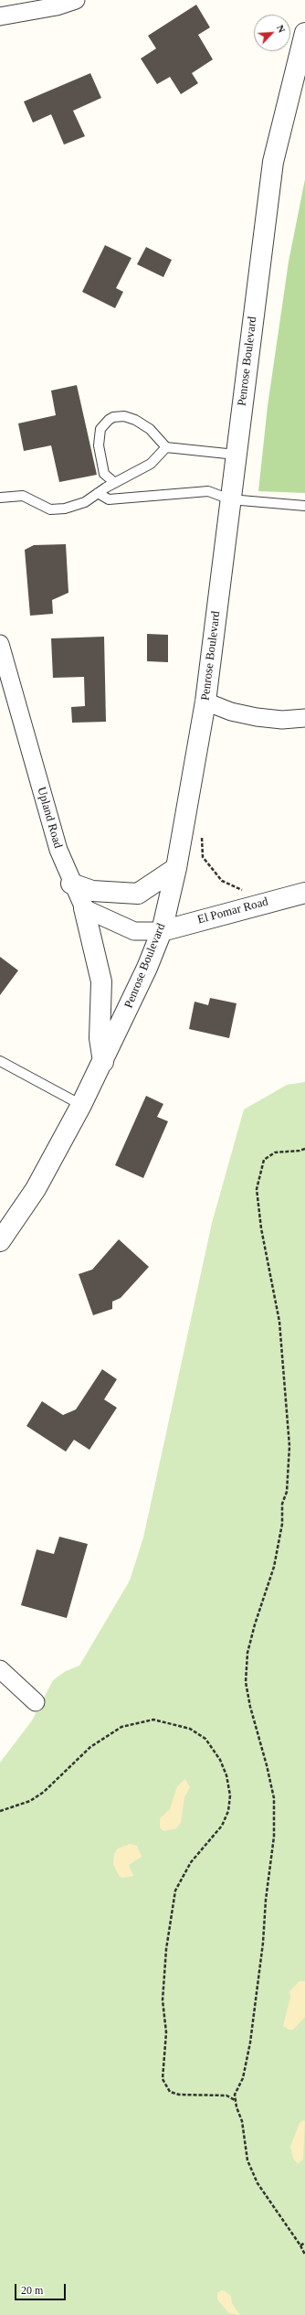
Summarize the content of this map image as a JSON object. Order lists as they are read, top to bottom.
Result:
{
  "streets": {
    "street": ["Penrose Boulevard", "Upland Road", "El Pomar Road"]
  },
  "crossings": [
    ["Penrose Boulevard", "El Pomar Road"]
  ],
  "scale_bar": "20 m",
  "north": "top right"
}
